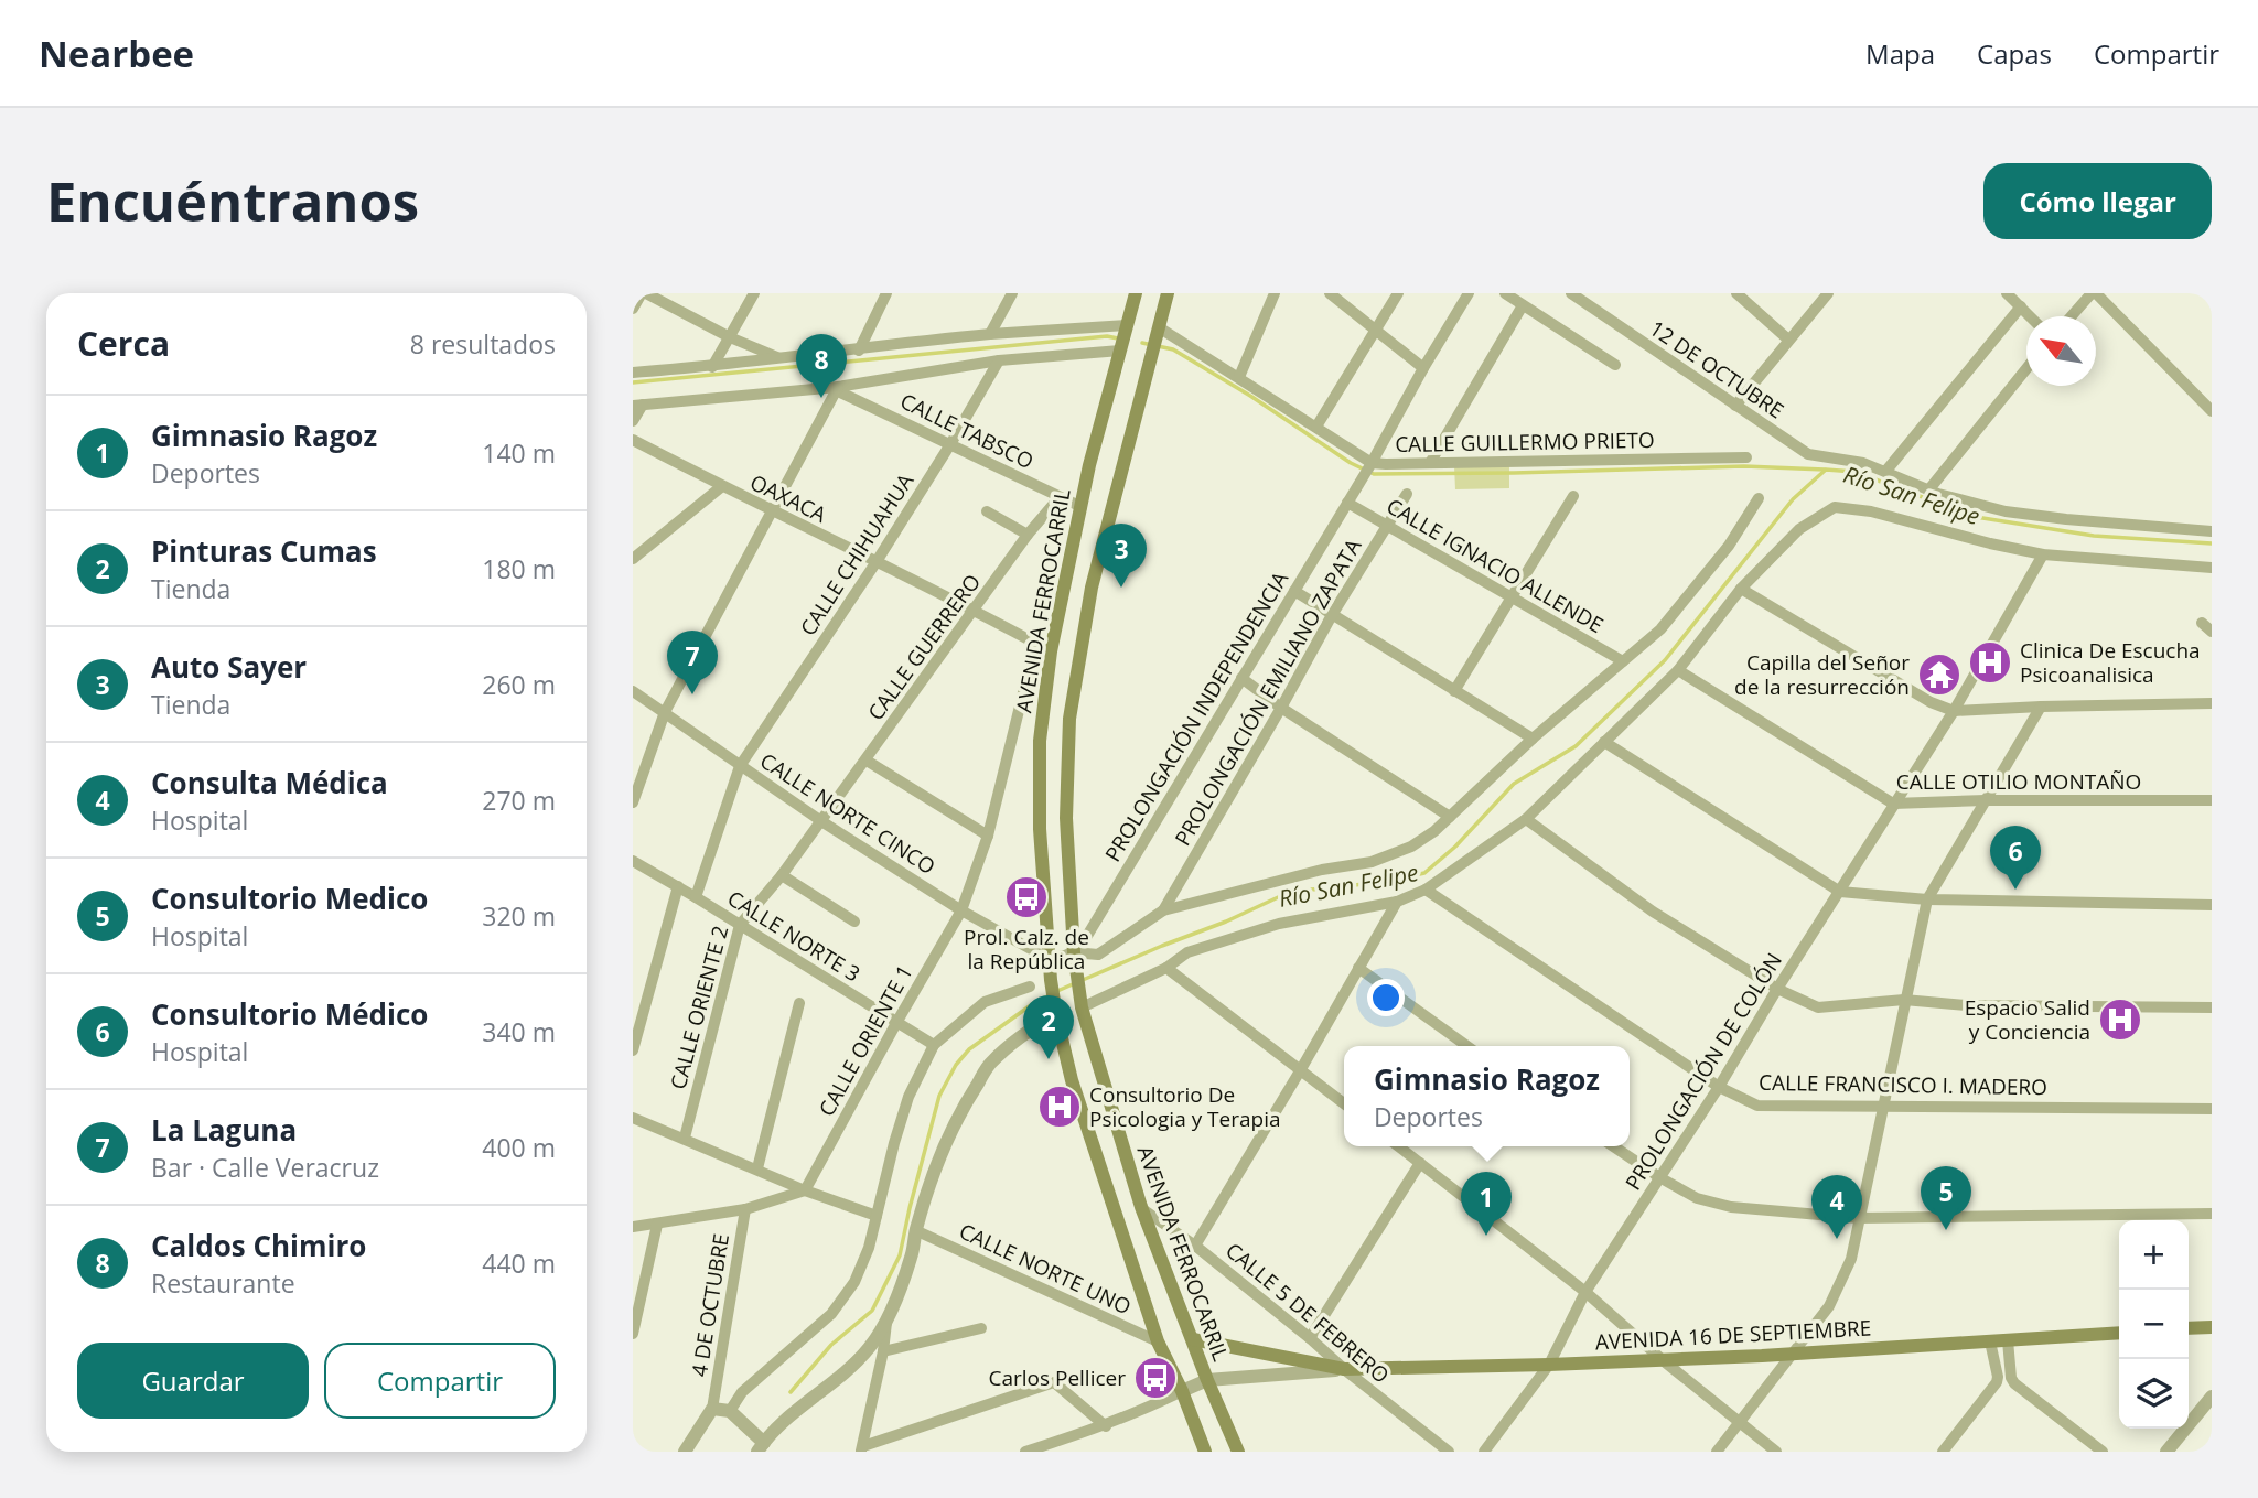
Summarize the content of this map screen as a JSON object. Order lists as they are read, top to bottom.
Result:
{
  "streets": {
    "main road": ["AVENIDA FERROCARRIL", "AVENIDA 16 DE SEPTIEMBRE"],
    "street": [
      "12 DE OCTUBRE",
      "CALLE TABSCO",
      "CALLE GUILLERMO PRIETO",
      "OAXACA",
      "CALLE CHIHUAHUA",
      "CALLE IGNACIO ALLENDE",
      "CALLE GUERRERO",
      "PROLONGACIÓN EMILIANO ZAPATA",
      "PROLONGACIÓN INDEPENDENCIA",
      "CALLE OTILIO MONTAÑO",
      "CALLE NORTE CINCO",
      "CALLE NORTE 3",
      "CALLE ORIENTE 2",
      "CALLE ORIENTE 1",
      "PROLONGACIÓN DE COLÓN",
      "CALLE FRANCISCO I. MADERO",
      "CALLE NORTE UNO",
      "4 DE OCTUBRE",
      "CALLE 5 DE FEBRERO"
    ]
  },
  "crossings": [
    ["CALLE TABSCO", "CALLE CHIHUAHUA"],
    ["CALLE TABSCO", "AVENIDA FERROCARRIL"],
    ["CALLE TABSCO", "CALLE GUERRERO"],
    ["CALLE GUILLERMO PRIETO", "AVENIDA FERROCARRIL"],
    ["CALLE GUILLERMO PRIETO", "PROLONGACIÓN INDEPENDENCIA"],
    ["OAXACA", "CALLE CHIHUAHUA"],
    ["OAXACA", "AVENIDA FERROCARRIL"],
    ["OAXACA", "CALLE GUERRERO"],
    ["OAXACA", "CALLE ORIENTE 1"],
    ["CALLE CHIHUAHUA", "CALLE NORTE CINCO"],
    ["CALLE CHIHUAHUA", "CALLE NORTE 3"],
    ["CALLE IGNACIO ALLENDE", "PROLONGACIÓN EMILIANO ZAPATA"],
    ["CALLE IGNACIO ALLENDE", "PROLONGACIÓN INDEPENDENCIA"],
    ["AVENIDA FERROCARRIL", "PROLONGACIÓN INDEPENDENCIA"],
    ["AVENIDA FERROCARRIL", "CALLE NORTE CINCO"],
    ["AVENIDA FERROCARRIL", "CALLE NORTE UNO"],
    ["AVENIDA FERROCARRIL", "CALLE 5 DE FEBRERO"],
    ["AVENIDA FERROCARRIL", "AVENIDA 16 DE SEPTIEMBRE"],
    ["CALLE GUERRERO", "CALLE NORTE CINCO"],
    ["CALLE GUERRERO", "CALLE ORIENTE 2"],
    ["CALLE OTILIO MONTAÑO", "PROLONGACIÓN DE COLÓN"],
    ["CALLE NORTE CINCO", "CALLE ORIENTE 2"],
    ["CALLE NORTE CINCO", "CALLE ORIENTE 1"],
    ["CALLE NORTE 3", "CALLE ORIENTE 2"],
    ["CALLE NORTE 3", "CALLE ORIENTE 1"],
    ["PROLONGACIÓN DE COLÓN", "CALLE FRANCISCO I. MADERO"],
    ["PROLONGACIÓN DE COLÓN", "AVENIDA 16 DE SEPTIEMBRE"],
    ["CALLE 5 DE FEBRERO", "AVENIDA 16 DE SEPTIEMBRE"]
  ],
  "water": ["Río San Felipe"],
  "places": {
    "hospital": ["Clinica De Escucha Psicoanalisica", "Espacio Salid y Conciencia", "Consultorio De Psicologia y Terapia"],
    "temple": ["Capilla del Señor de la resurrección"],
    "bus stop": ["Prol. Calz. de la República", "Carlos Pellicer"]
  },
  "north": "top left",
  "page": {
    "header": "Nearbee",
    "nav": ["Mapa", "Capas", "Compartir"],
    "buttons": [
      "Cómo llegar",
      ["Guardar", "Compartir"]
    ],
    "title": "Encuéntranos",
    "heading": ["Cerca", "8 resultados"],
    "pins": [
      "8",
      "3",
      "7",
      "6",
      "2",
      "5",
      "1",
      "4"
    ],
    "list": [
      {
        "mark": "1",
        "name": "Gimnasio Ragoz",
        "note": "Deportes",
        "value": "140 m"
      },
      {
        "mark": "2",
        "name": "Pinturas Cumas",
        "note": "Tienda",
        "value": "180 m"
      },
      {
        "mark": "3",
        "name": "Auto Sayer",
        "note": "Tienda",
        "value": "260 m"
      },
      {
        "mark": "4",
        "name": "Consulta Médica",
        "note": "Hospital",
        "value": "270 m"
      },
      {
        "mark": "5",
        "name": "Consultorio Medico",
        "note": "Hospital",
        "value": "320 m"
      },
      {
        "mark": "6",
        "name": "Consultorio Médico",
        "note": "Hospital",
        "value": "340 m"
      },
      {
        "mark": "7",
        "name": "La Laguna",
        "note": "Bar · Calle Veracruz",
        "value": "400 m"
      },
      {
        "mark": "8",
        "name": "Caldos Chimiro",
        "note": "Restaurante",
        "value": "440 m"
      }
    ],
    "popup": ["Gimnasio Ragoz", "Deportes"],
    "map_buttons": ["+", "−"]
  }
}
